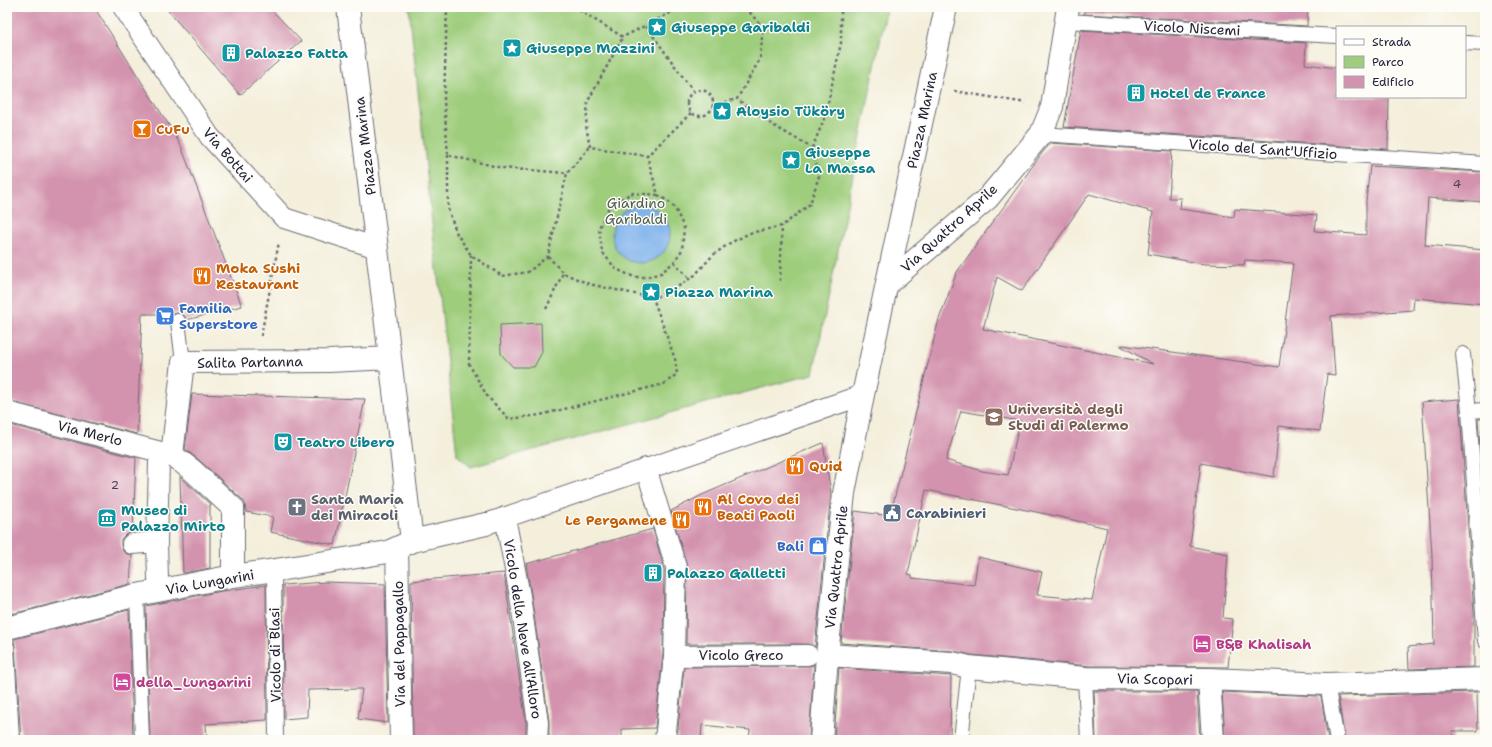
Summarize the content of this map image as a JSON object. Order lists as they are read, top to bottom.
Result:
{
  "streets": {
    "street": [
      "Piazza Marina",
      "Via Bottai",
      "Via Quattro Aprile",
      "Salita Partanna",
      "Via Merlo",
      "Via Lungarini",
      "Vicolo della Neve all'Alloro",
      "Via del Pappagallo",
      "Vicolo Greco",
      "Via Scopari"
    ],
    "lane": ["Vicolo Niscemi", "Vicolo del Sant'Uffizio", "Vicolo di Blasi"]
  },
  "crossings": [
    ["Vicolo Niscemi", "Via Quattro Aprile"],
    ["Piazza Marina", "Via Bottai"],
    ["Piazza Marina", "Via Quattro Aprile"],
    ["Piazza Marina", "Salita Partanna"],
    ["Piazza Marina", "Via Lungarini"],
    ["Piazza Marina", "Via del Pappagallo"],
    ["Vicolo del Sant'Uffizio", "Via Quattro Aprile"],
    ["Via Quattro Aprile", "Vicolo Greco"],
    ["Via Quattro Aprile", "Via Scopari"],
    ["Salita Partanna", "Via Merlo"],
    ["Via Lungarini", "Via del Pappagallo"],
    ["Via Lungarini", "Vicolo di Blasi"],
    ["Vicolo Greco", "Via Scopari"]
  ],
  "parks": ["Giardino Garibaldi"],
  "places": {
    "place": [
      "Giuseppe Garibaldi",
      "Giuseppe Mazzini",
      "Aloysio Tüköry",
      "Giuseppe La Massa",
      "Piazza Marina"
    ],
    "building": ["Palazzo Fatta", "Hotel de France", "Palazzo Galletti"],
    "bar": ["CuFu"],
    "restaurant": [
      "Moka Sushi Restaurant",
      "Quid",
      "Al Covo dei Beati Paoli",
      "Le Pergamene"
    ],
    "supermarket": ["Familia Superstore"],
    "school or university": ["Università degli Studi di Palermo"],
    "theatre": ["Teatro Libero"],
    "church": ["Santa Maria dei Miracoli"],
    "public building": ["Carabinieri"],
    "museum": ["Museo di Palazzo Mirto"],
    "shop": ["Bali"],
    "hotel": ["B&B Khalisah", "della_Lungarini"]
  },
  "house_numbers": ["4", "2"],
  "legend": ["Strada", "Parco", "Edificio"]
}
